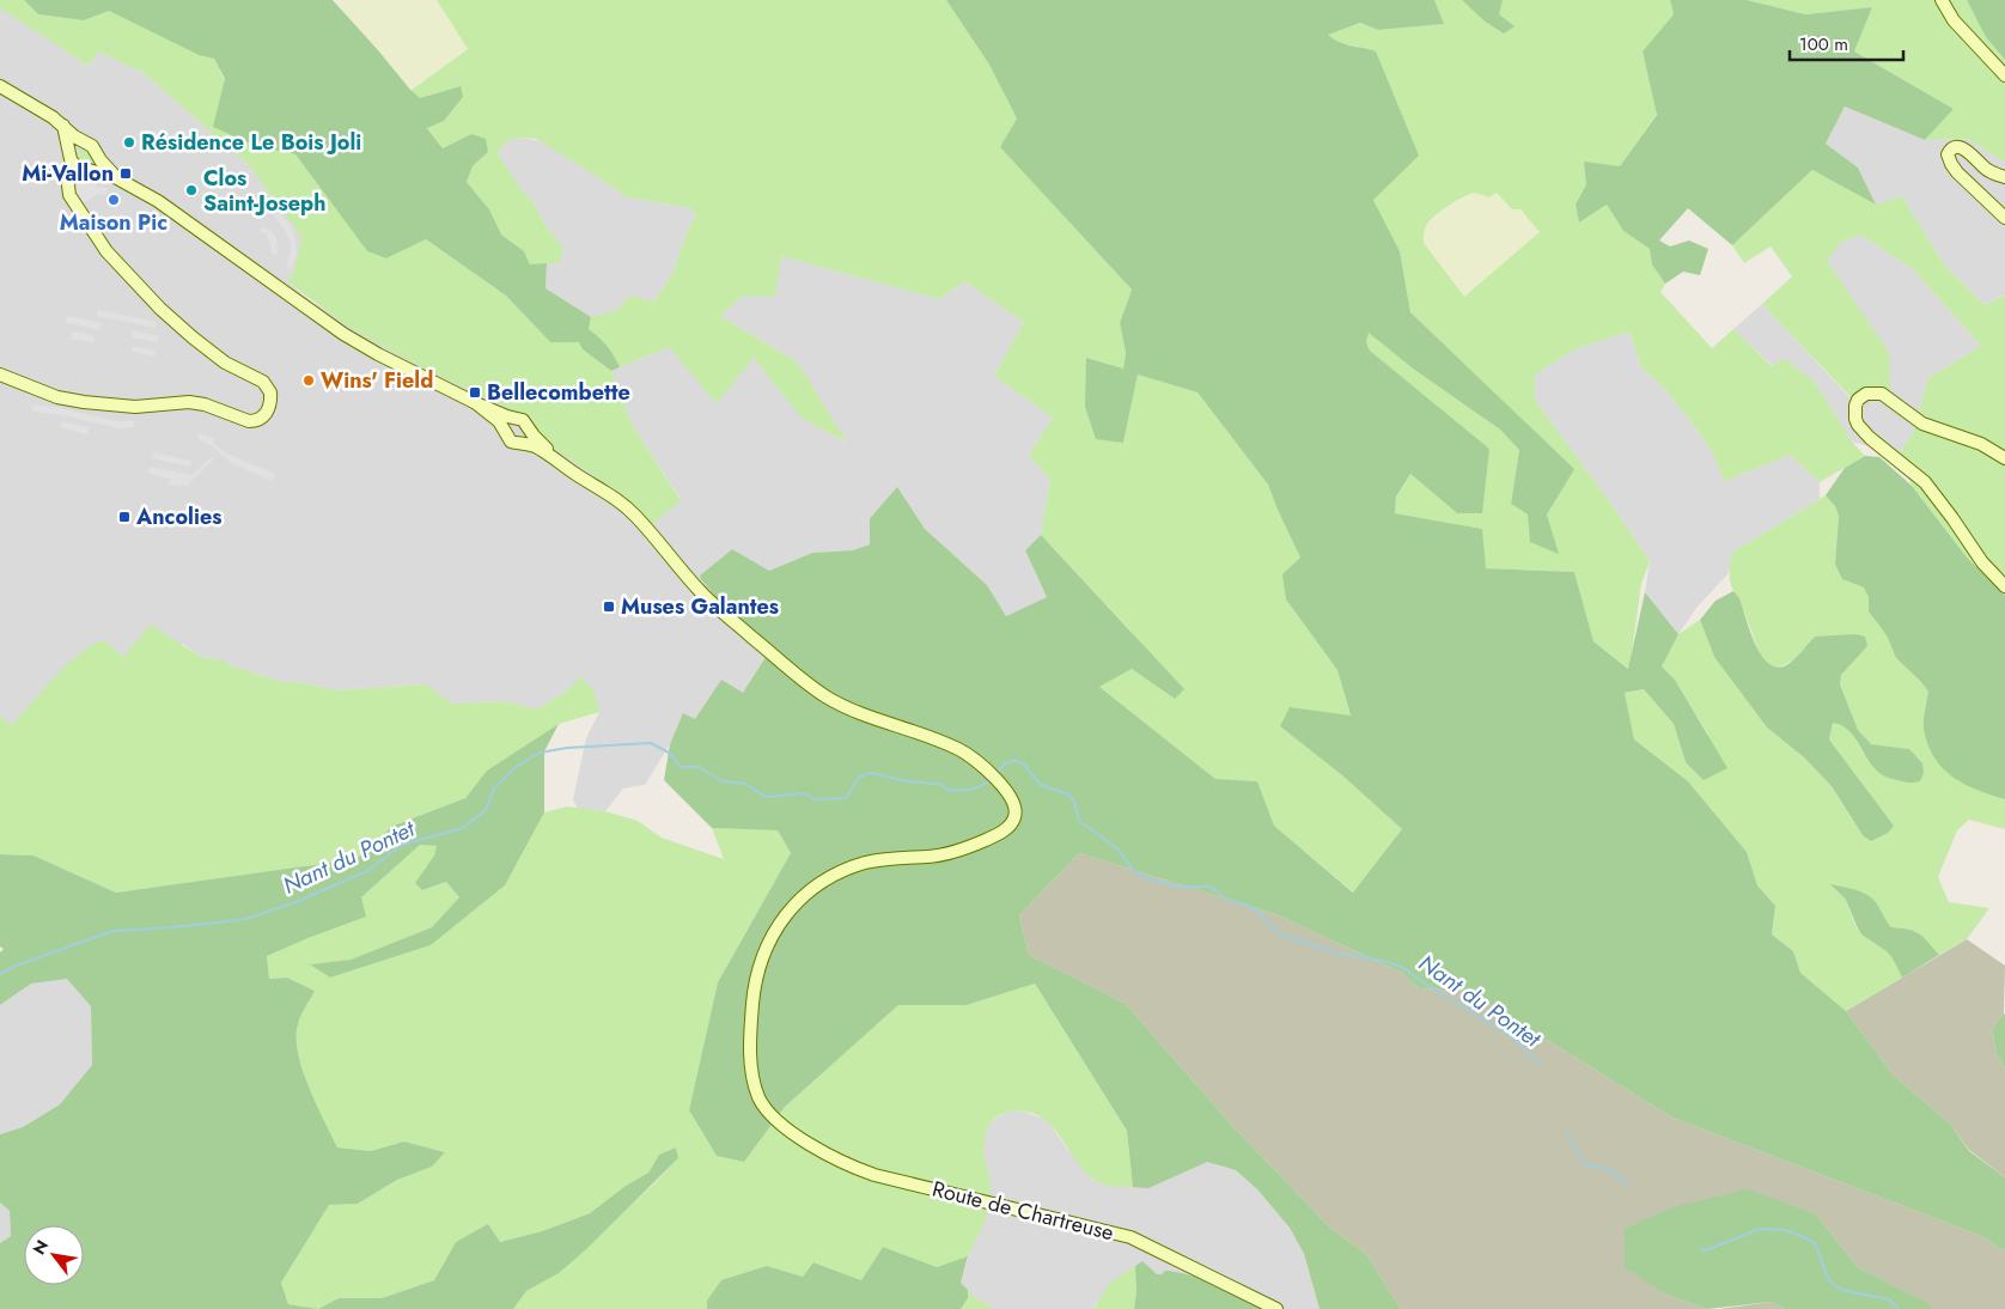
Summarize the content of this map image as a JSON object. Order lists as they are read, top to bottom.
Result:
{
  "streets": {
    "main road": ["Route de Chartreuse"]
  },
  "water": ["Nant du Pontet"],
  "places": {
    "other": [
      "Résidence Le Bois Joli",
      "Clos Saint-Joseph",
      "Maison Pic",
      "Wins' Field"
    ],
    "transit": [
      "Mi-Vallon",
      "Bellecombette",
      "Ancolies",
      "Muses Galantes"
    ]
  },
  "scale_bar": "100 m",
  "north": "top left"
}
